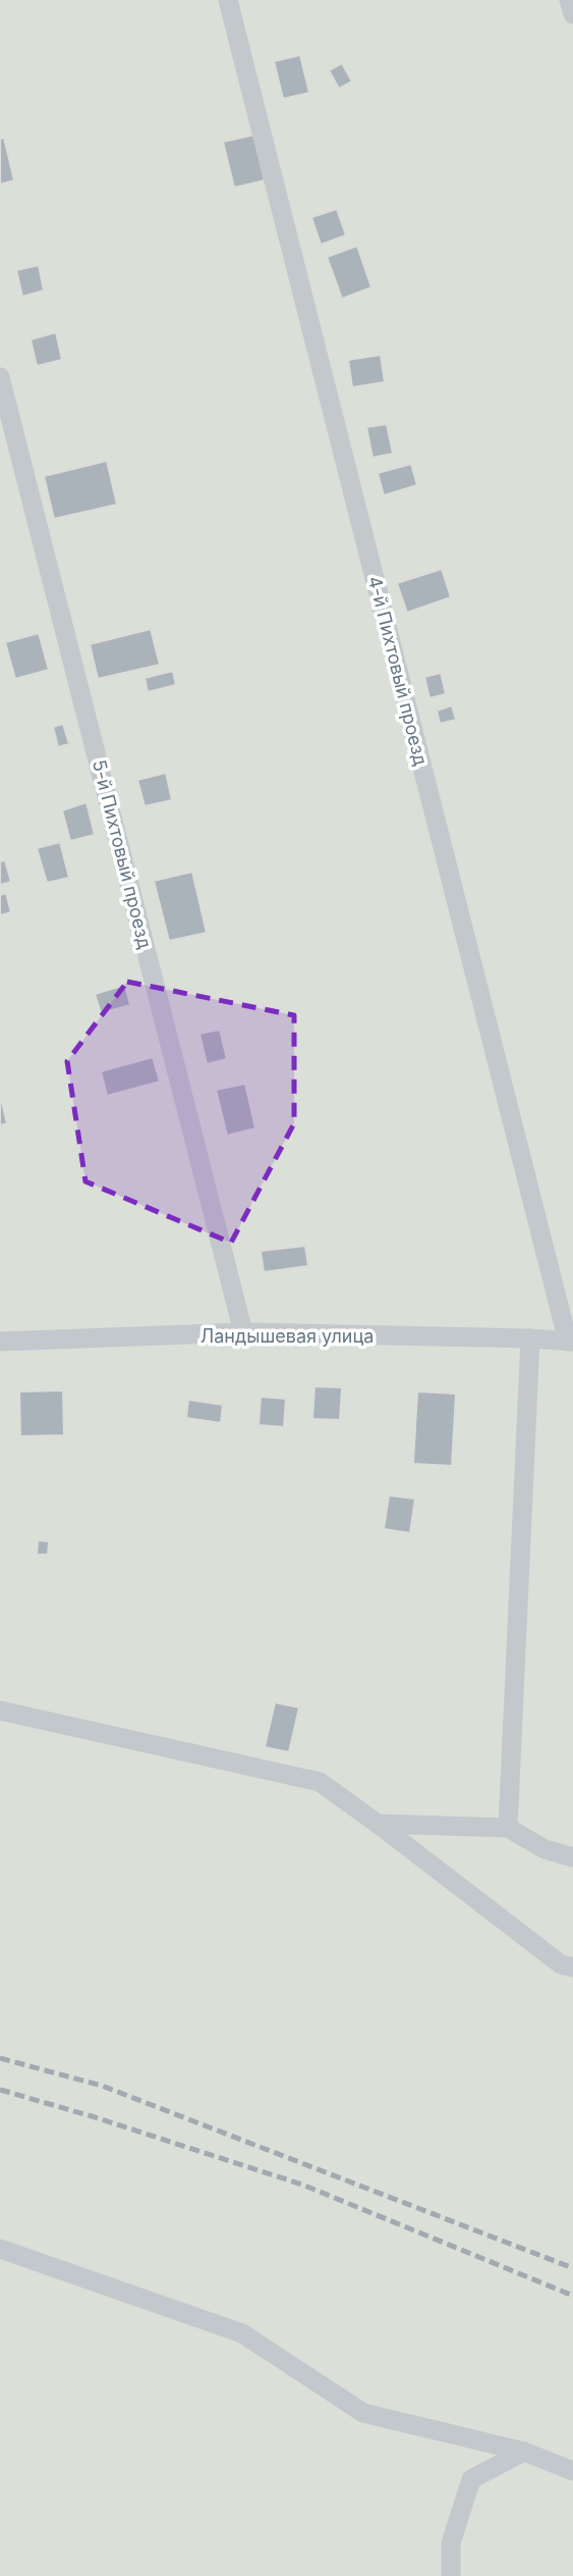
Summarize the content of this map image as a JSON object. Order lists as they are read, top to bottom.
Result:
{
  "streets": {
    "lane": ["4-й Пихтовый проезд", "5-й Пихтовый проезд", "Ландышевая улица"]
  },
  "crossings": [
    ["4-й Пихтовый проезд", "Ландышевая улица"],
    ["5-й Пихтовый проезд", "Ландышевая улица"]
  ]
}
